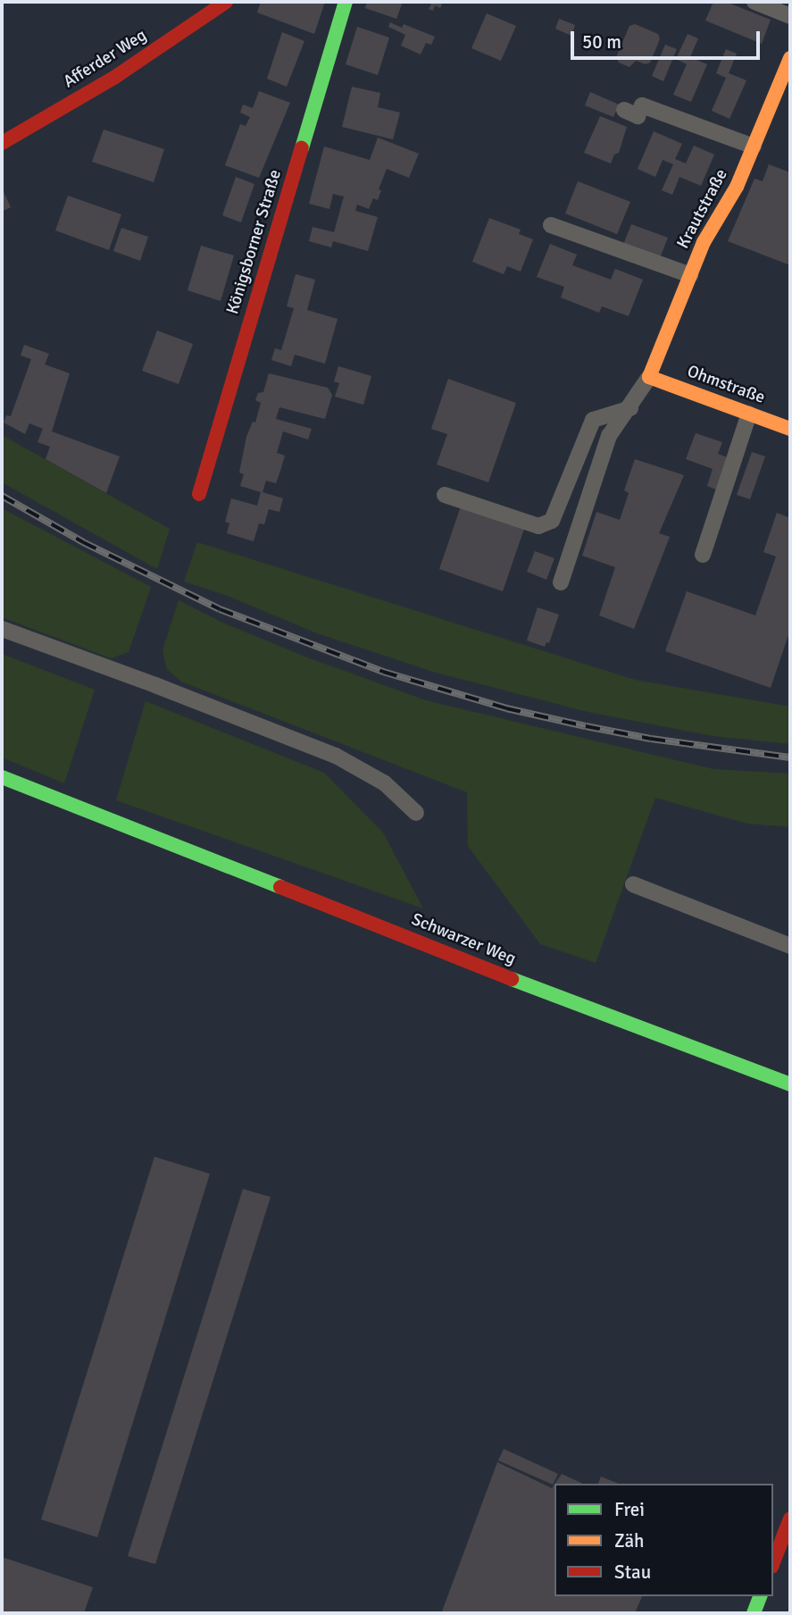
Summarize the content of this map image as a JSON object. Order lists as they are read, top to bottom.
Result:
{
  "streets": {
    "street": [
      "Afferder Weg",
      "Krautstraße",
      "Königsborner Straße",
      "Ohmstraße",
      "Schwarzer Weg"
    ]
  },
  "crossings": [
    ["Krautstraße", "Ohmstraße"]
  ],
  "legend": ["Frei", "Zäh", "Stau"],
  "scale_bar": "50 m"
}
